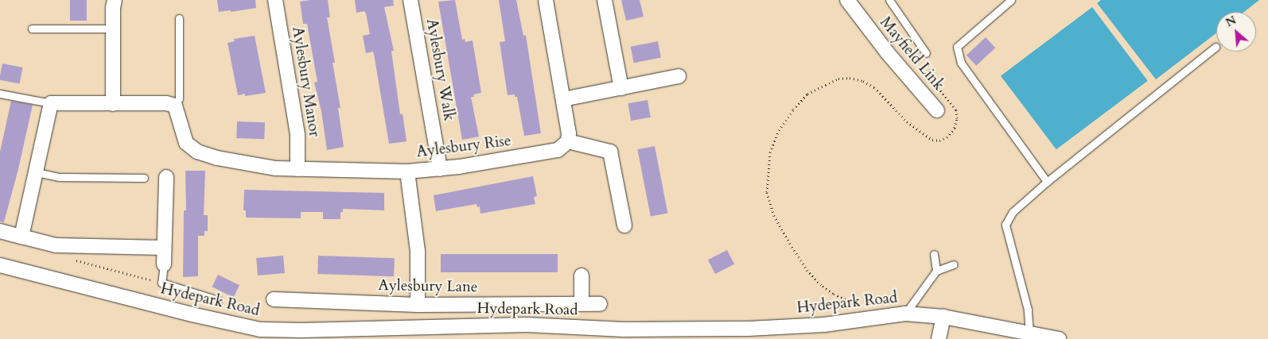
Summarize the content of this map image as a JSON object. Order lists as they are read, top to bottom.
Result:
{
  "streets": {
    "street": [
      "Mayfield Link",
      "Aylesbury Walk",
      "Aylesbury Manor",
      "Aylesbury Rise",
      "Aylesbury Lane",
      "Hydepark Road"
    ]
  },
  "crossings": [
    ["Aylesbury Walk", "Aylesbury Rise"],
    ["Aylesbury Manor", "Aylesbury Rise"]
  ],
  "north": "top left"
}
